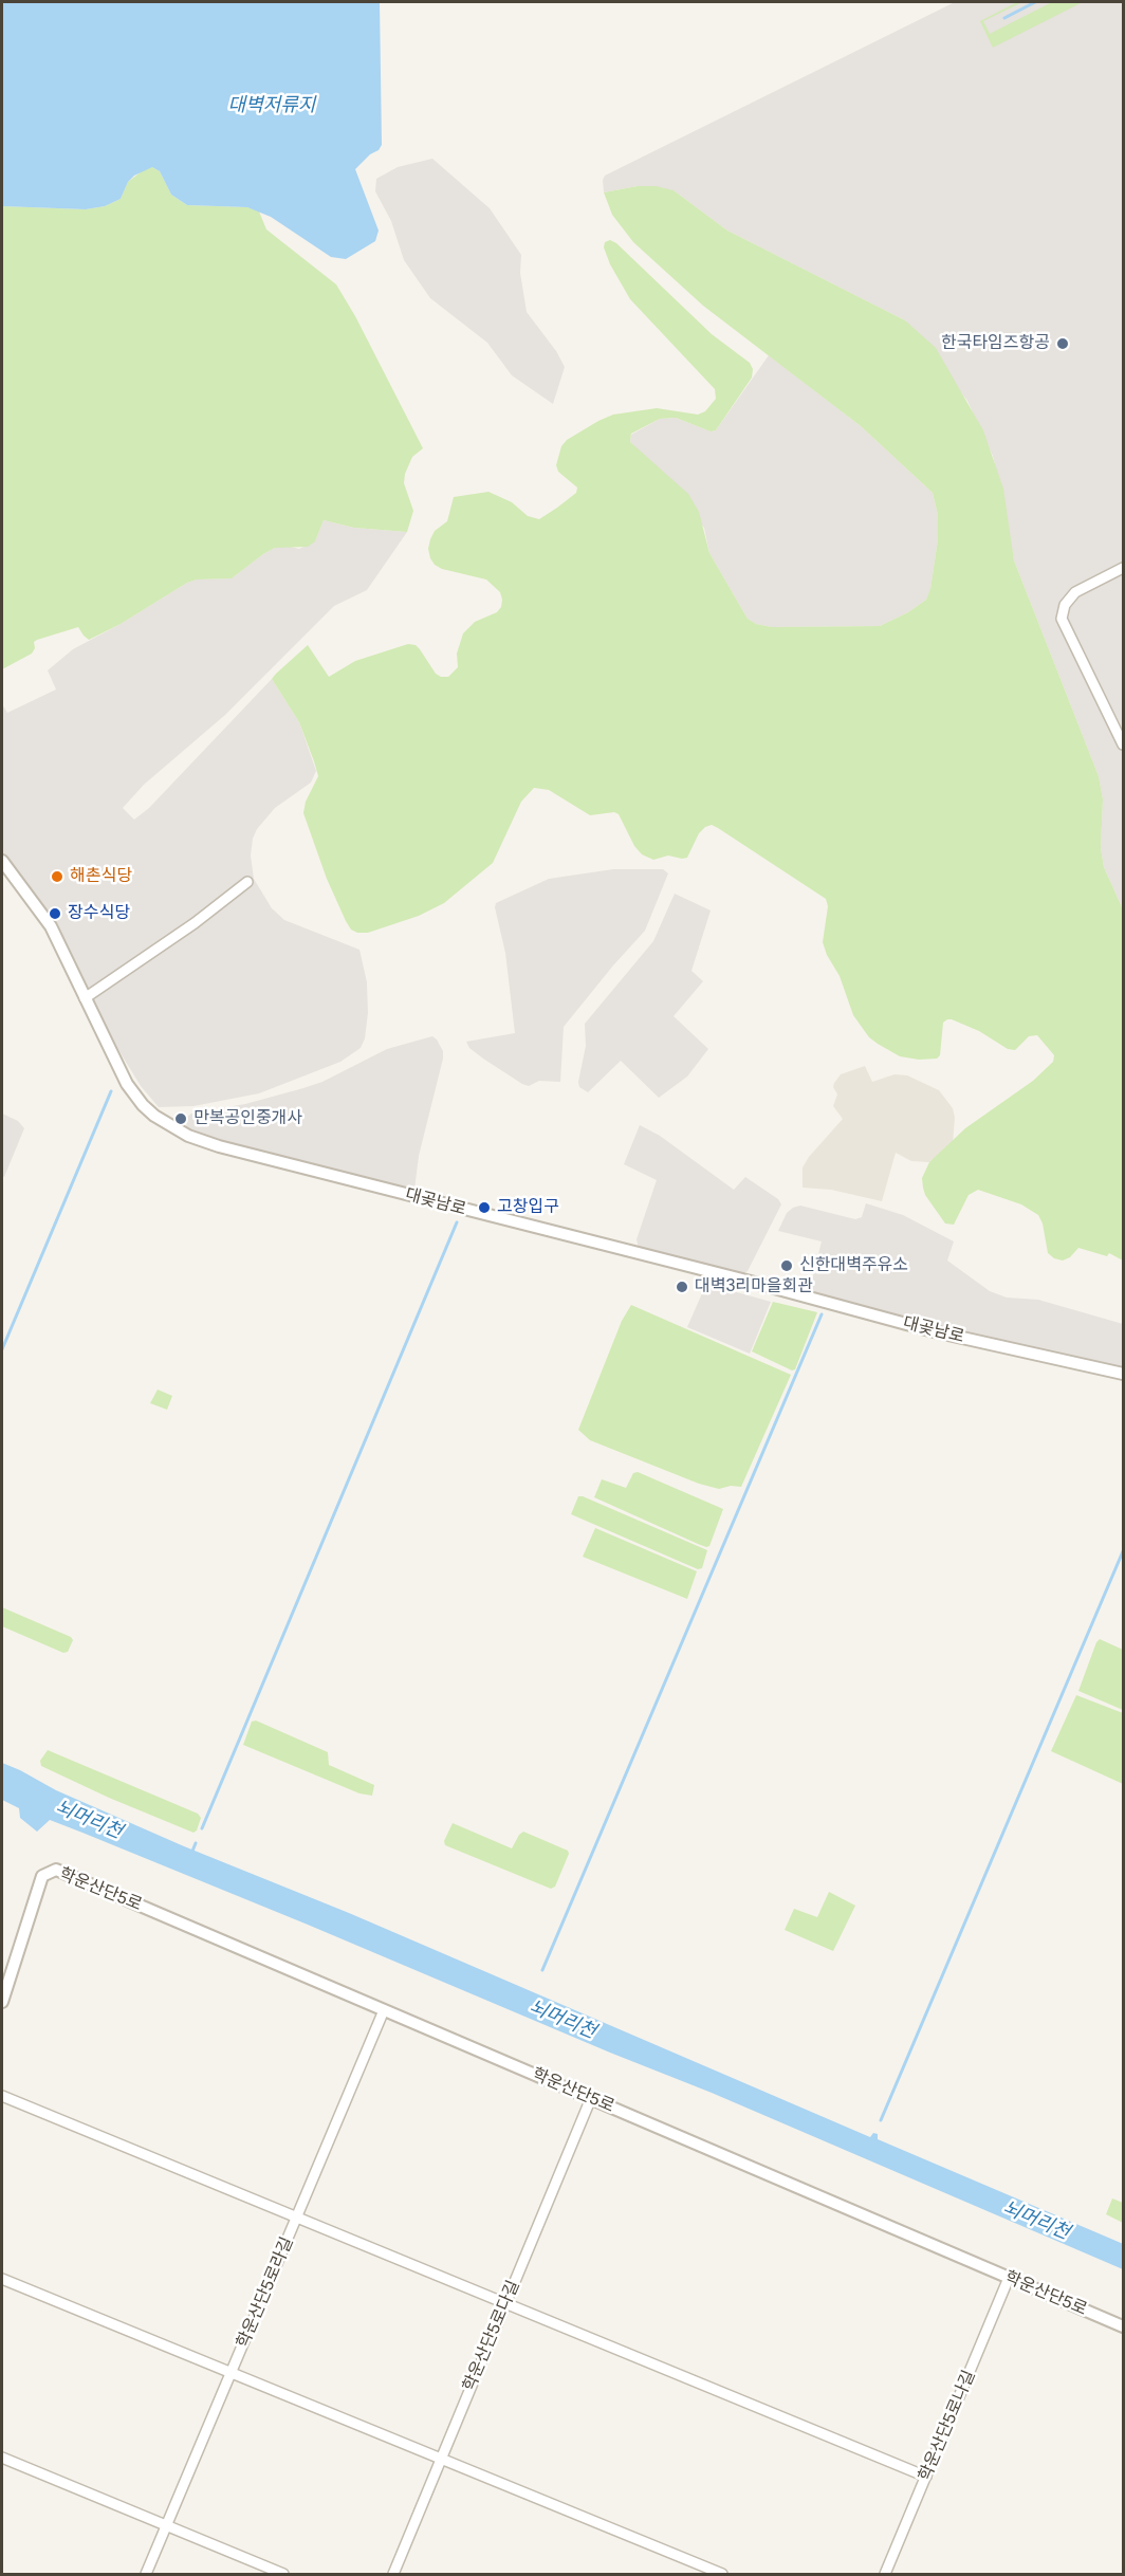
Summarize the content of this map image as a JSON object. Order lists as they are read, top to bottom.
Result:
{
  "streets": {
    "street": [
      "대곶남로",
      "학운산단5로",
      "학운산단5로라길",
      "학운산단5로다길",
      "학운산단5로나길"
    ]
  },
  "crossings": [
    ["학운산단5로", "학운산단5로라길"],
    ["학운산단5로", "학운산단5로다길"],
    ["학운산단5로", "학운산단5로나길"]
  ],
  "water": ["대벽저류지", "뇌머리천"],
  "places": [
    "한국타임즈항공",
    "해촌식당",
    "장수식당",
    "만복공인중개사",
    "고창입구",
    "신한대벽주유소",
    "대벽3리마을회관"
  ]
}
